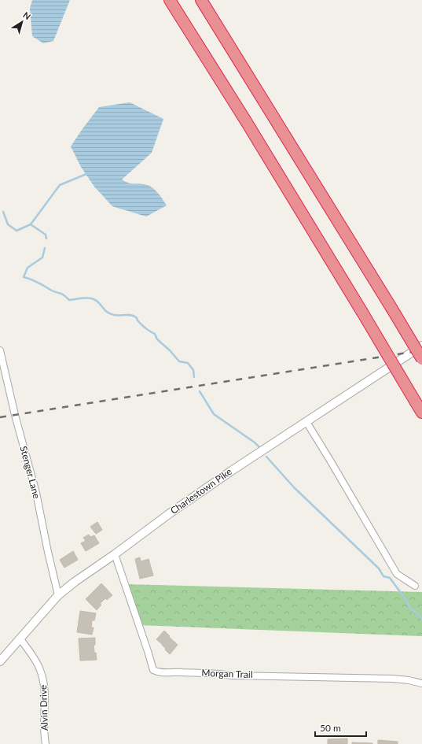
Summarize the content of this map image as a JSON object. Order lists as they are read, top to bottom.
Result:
{
  "streets": {
    "street": [
      "Stenger Lane",
      "Charlestown Pike",
      "Morgan Trail",
      "Alvin Drive"
    ]
  },
  "crossings": [
    ["Stenger Lane", "Charlestown Pike"],
    ["Charlestown Pike", "Morgan Trail"],
    ["Charlestown Pike", "Alvin Drive"]
  ],
  "scale_bar": "50 m",
  "north": "top right"
}
